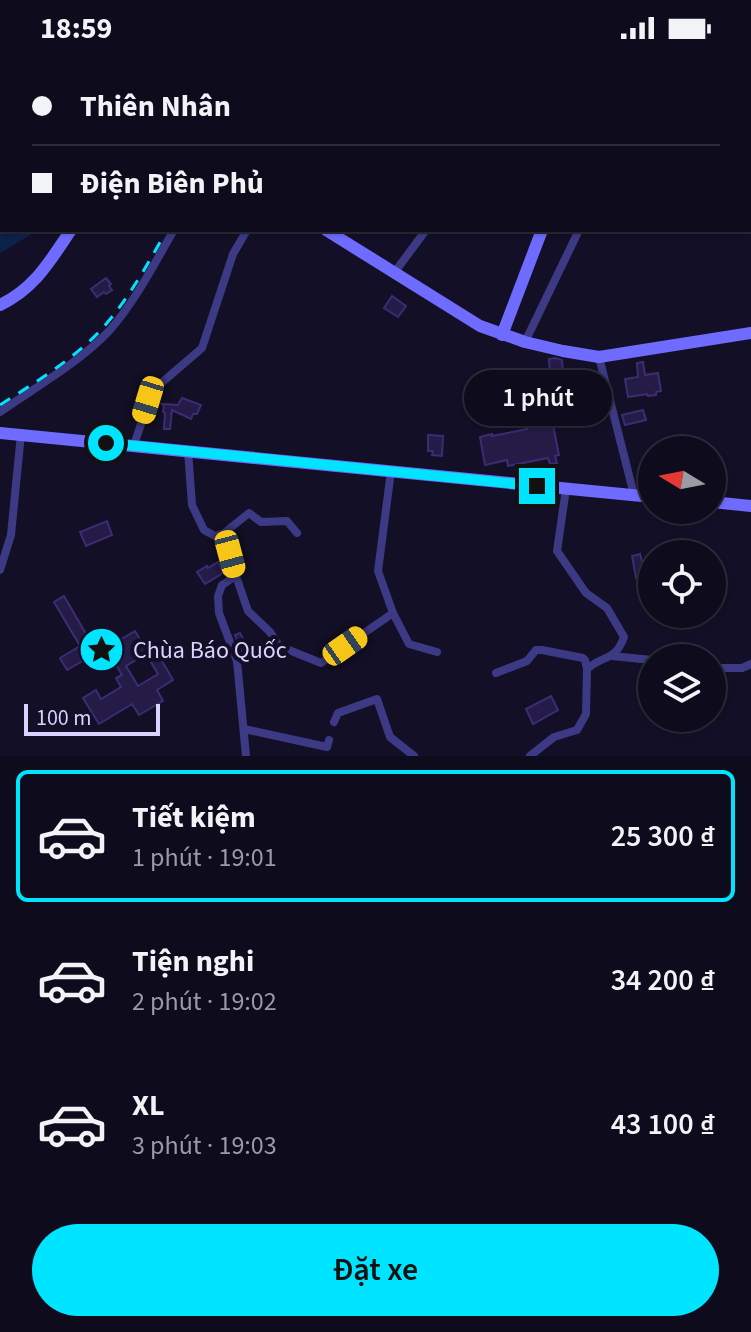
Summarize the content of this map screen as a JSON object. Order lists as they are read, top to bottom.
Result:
{
  "places": {
    "place": ["Chùa Báo Quốc"]
  },
  "scale_bar": "100 m",
  "north": "left",
  "page": {
    "status": "18:59",
    "banner": ["Thiên Nhân", "Điện Biên Phủ"],
    "bubble": "1 phút",
    "scale": "100 m",
    "list": [
      {
        "name": "Tiết kiệm",
        "note": "1 phút · 19:01",
        "value": "25 300 ₫"
      },
      {
        "name": "Tiện nghi",
        "note": "2 phút · 19:02",
        "value": "34 200 ₫"
      },
      {
        "name": "XL",
        "note": "3 phút · 19:03",
        "value": "43 100 ₫"
      }
    ],
    "buttons": "Đặt xe"
  }
}
